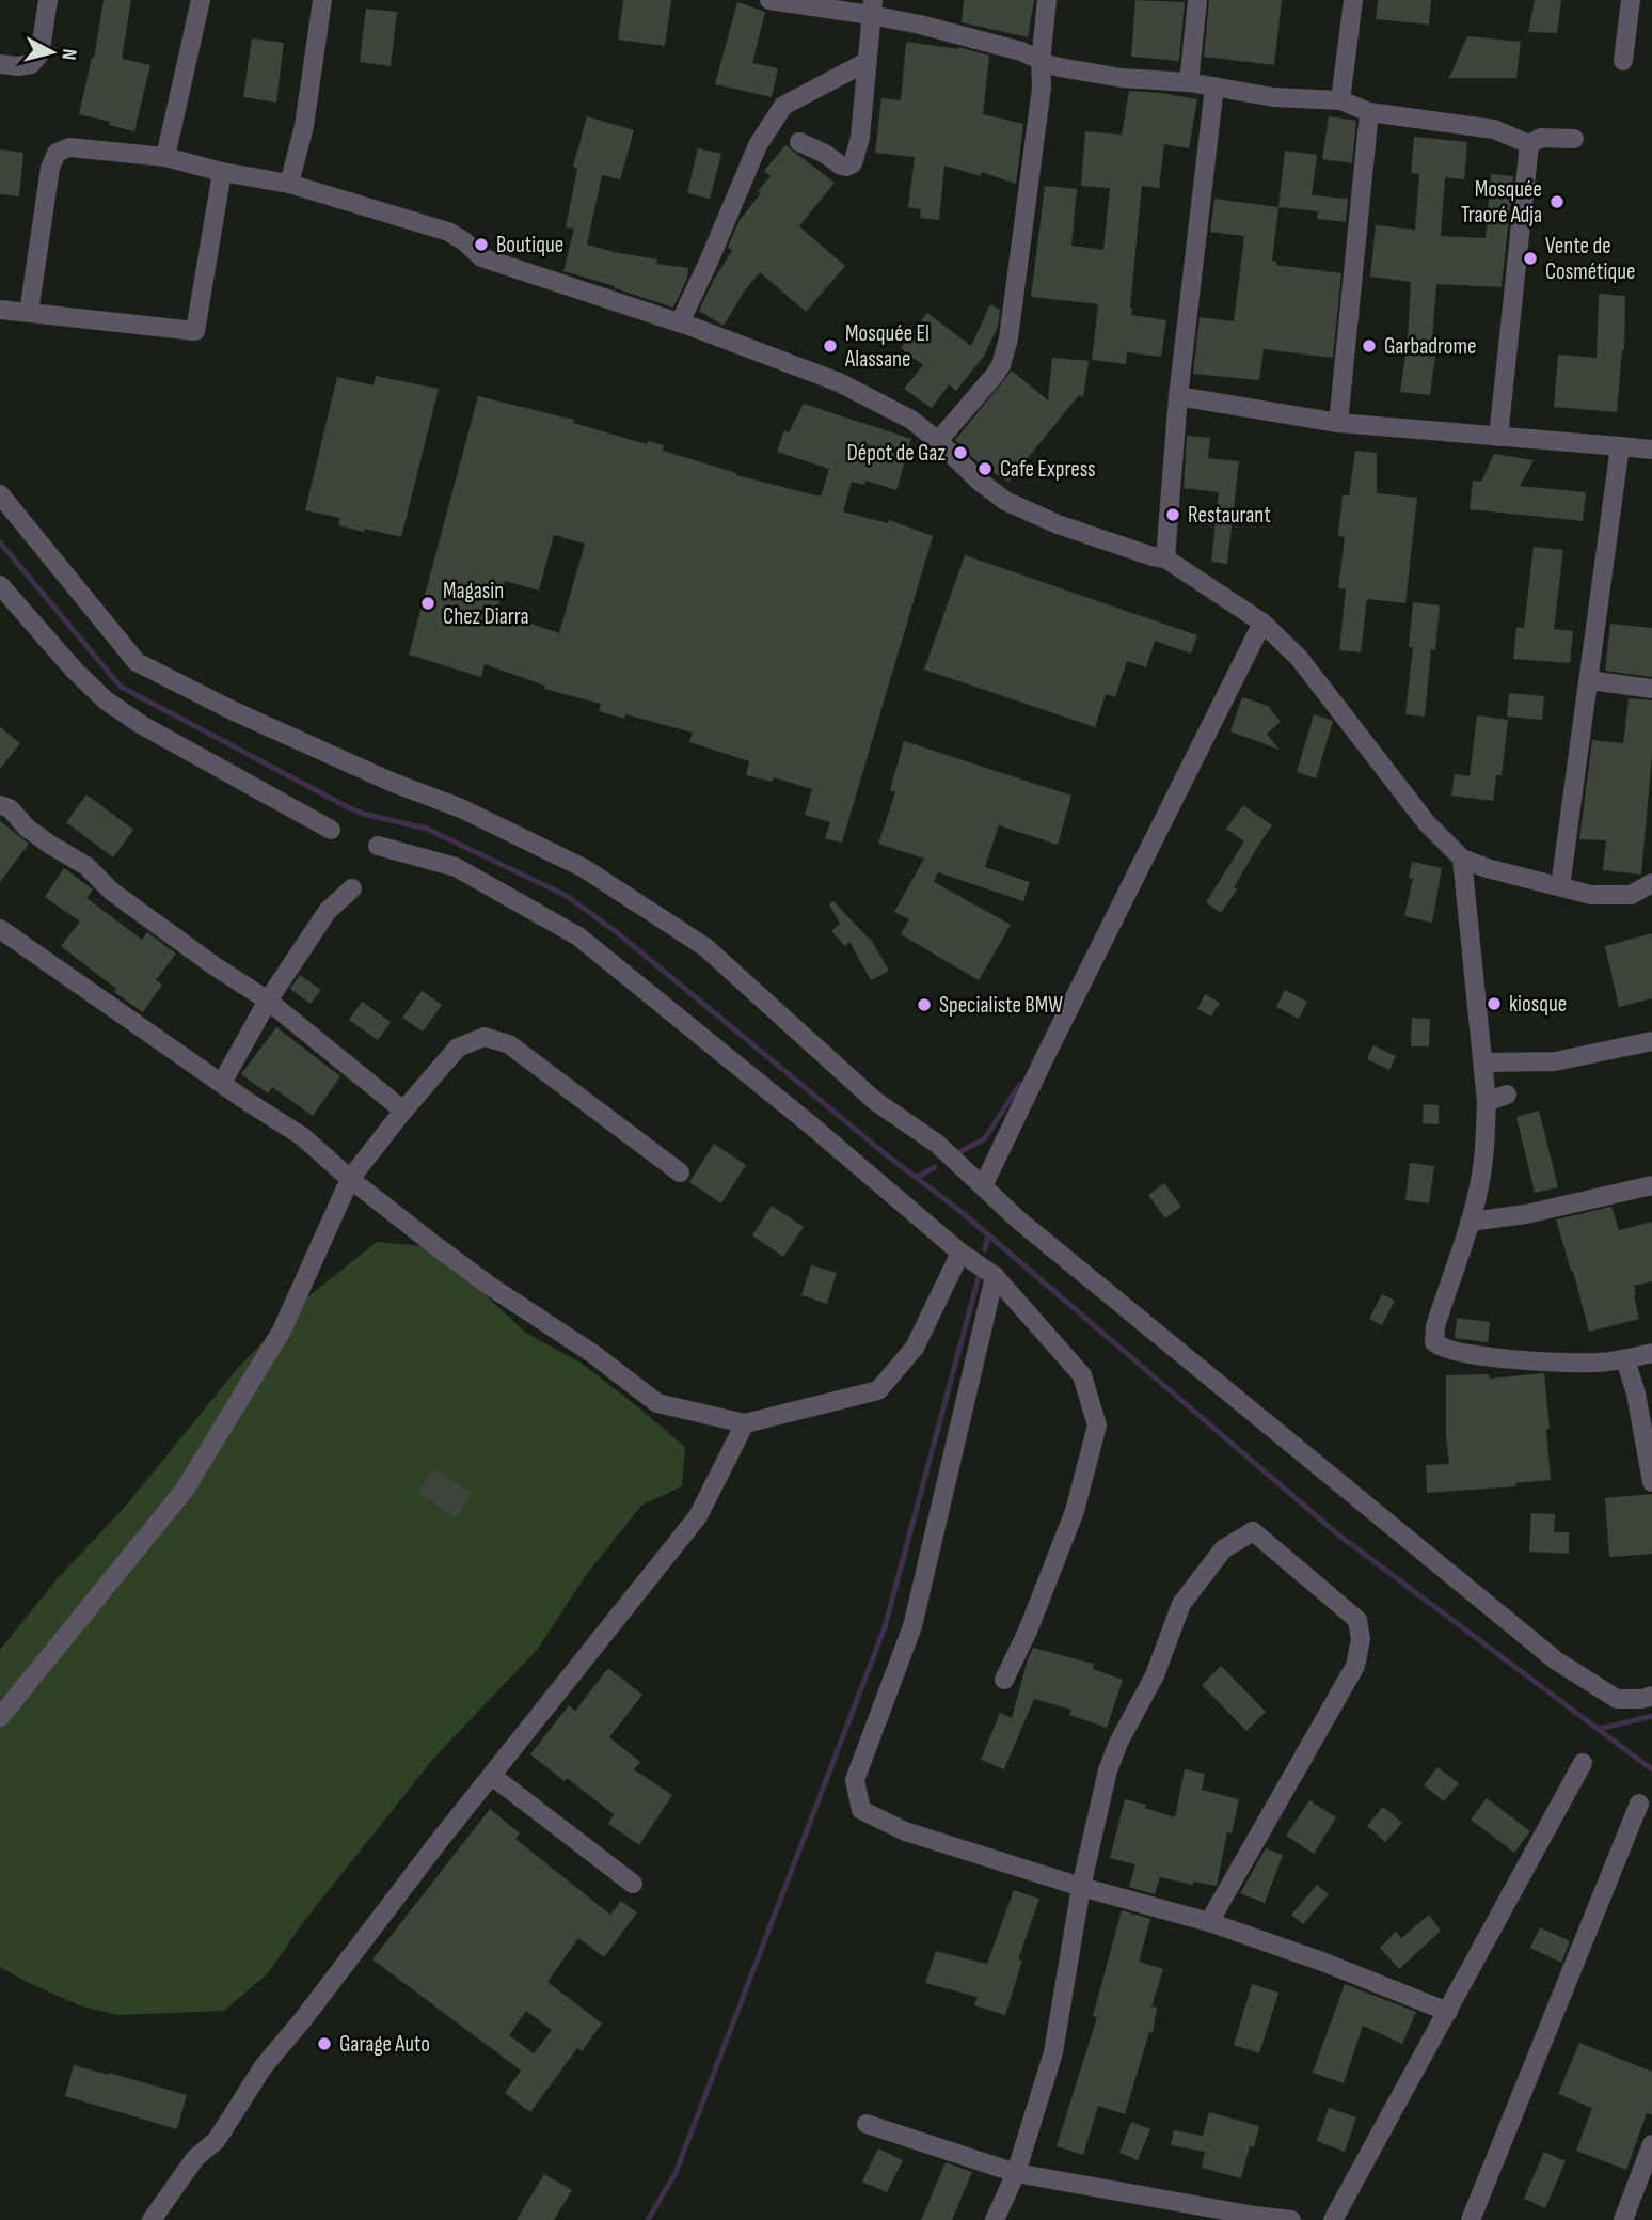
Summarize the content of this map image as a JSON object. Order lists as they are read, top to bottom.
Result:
{
  "places": [
    "Mosquée Traoré Adja",
    "Boutique",
    "Vente de Cosmétique",
    "Mosquée El Alassane",
    "Garbadrome",
    "Dépot de Gaz",
    "Cafe Express",
    "Restaurant",
    "Magasin Chez Diarra",
    "kiosque",
    "Specialiste BMW",
    "Garage Auto"
  ],
  "north": "right"
}
